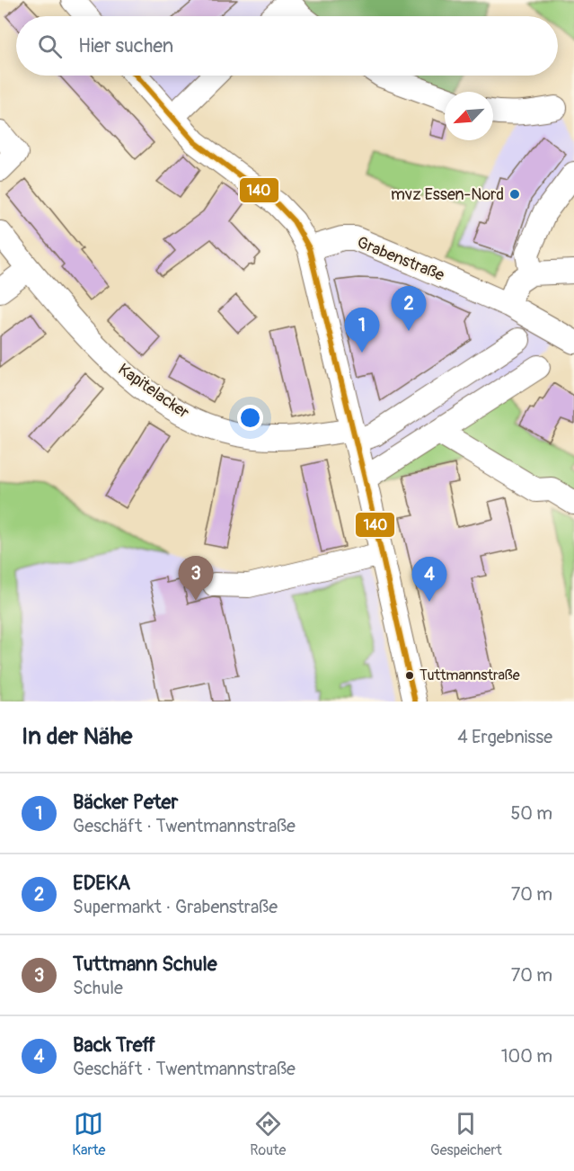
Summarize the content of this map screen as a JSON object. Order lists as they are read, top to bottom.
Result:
{
  "streets": {
    "street": ["Grabenstraße", "Kapitelacker"]
  },
  "places": ["mvz Essen-Nord", "Tuttmannstraße"],
  "lines": ["transit line 140"],
  "north": "bottom left",
  "page": {
    "search": "Hier suchen",
    "pins": [
      "2",
      "1",
      "3",
      "4"
    ],
    "heading": ["In der Nähe", "4 Ergebnisse"],
    "list": [
      {
        "mark": "1",
        "name": "Bäcker Peter",
        "note": "Geschäft · Twentmannstraße",
        "value": "50 m"
      },
      {
        "mark": "2",
        "name": "EDEKA",
        "note": "Supermarkt · Grabenstraße",
        "value": "70 m"
      },
      {
        "mark": "3",
        "name": "Tuttmann Schule",
        "note": "Schule",
        "value": "70 m"
      },
      {
        "mark": "4",
        "name": "Back Treff",
        "note": "Geschäft · Twentmannstraße",
        "value": "100 m"
      }
    ],
    "nav": ["Karte", "Route", "Gespeichert"]
  }
}
